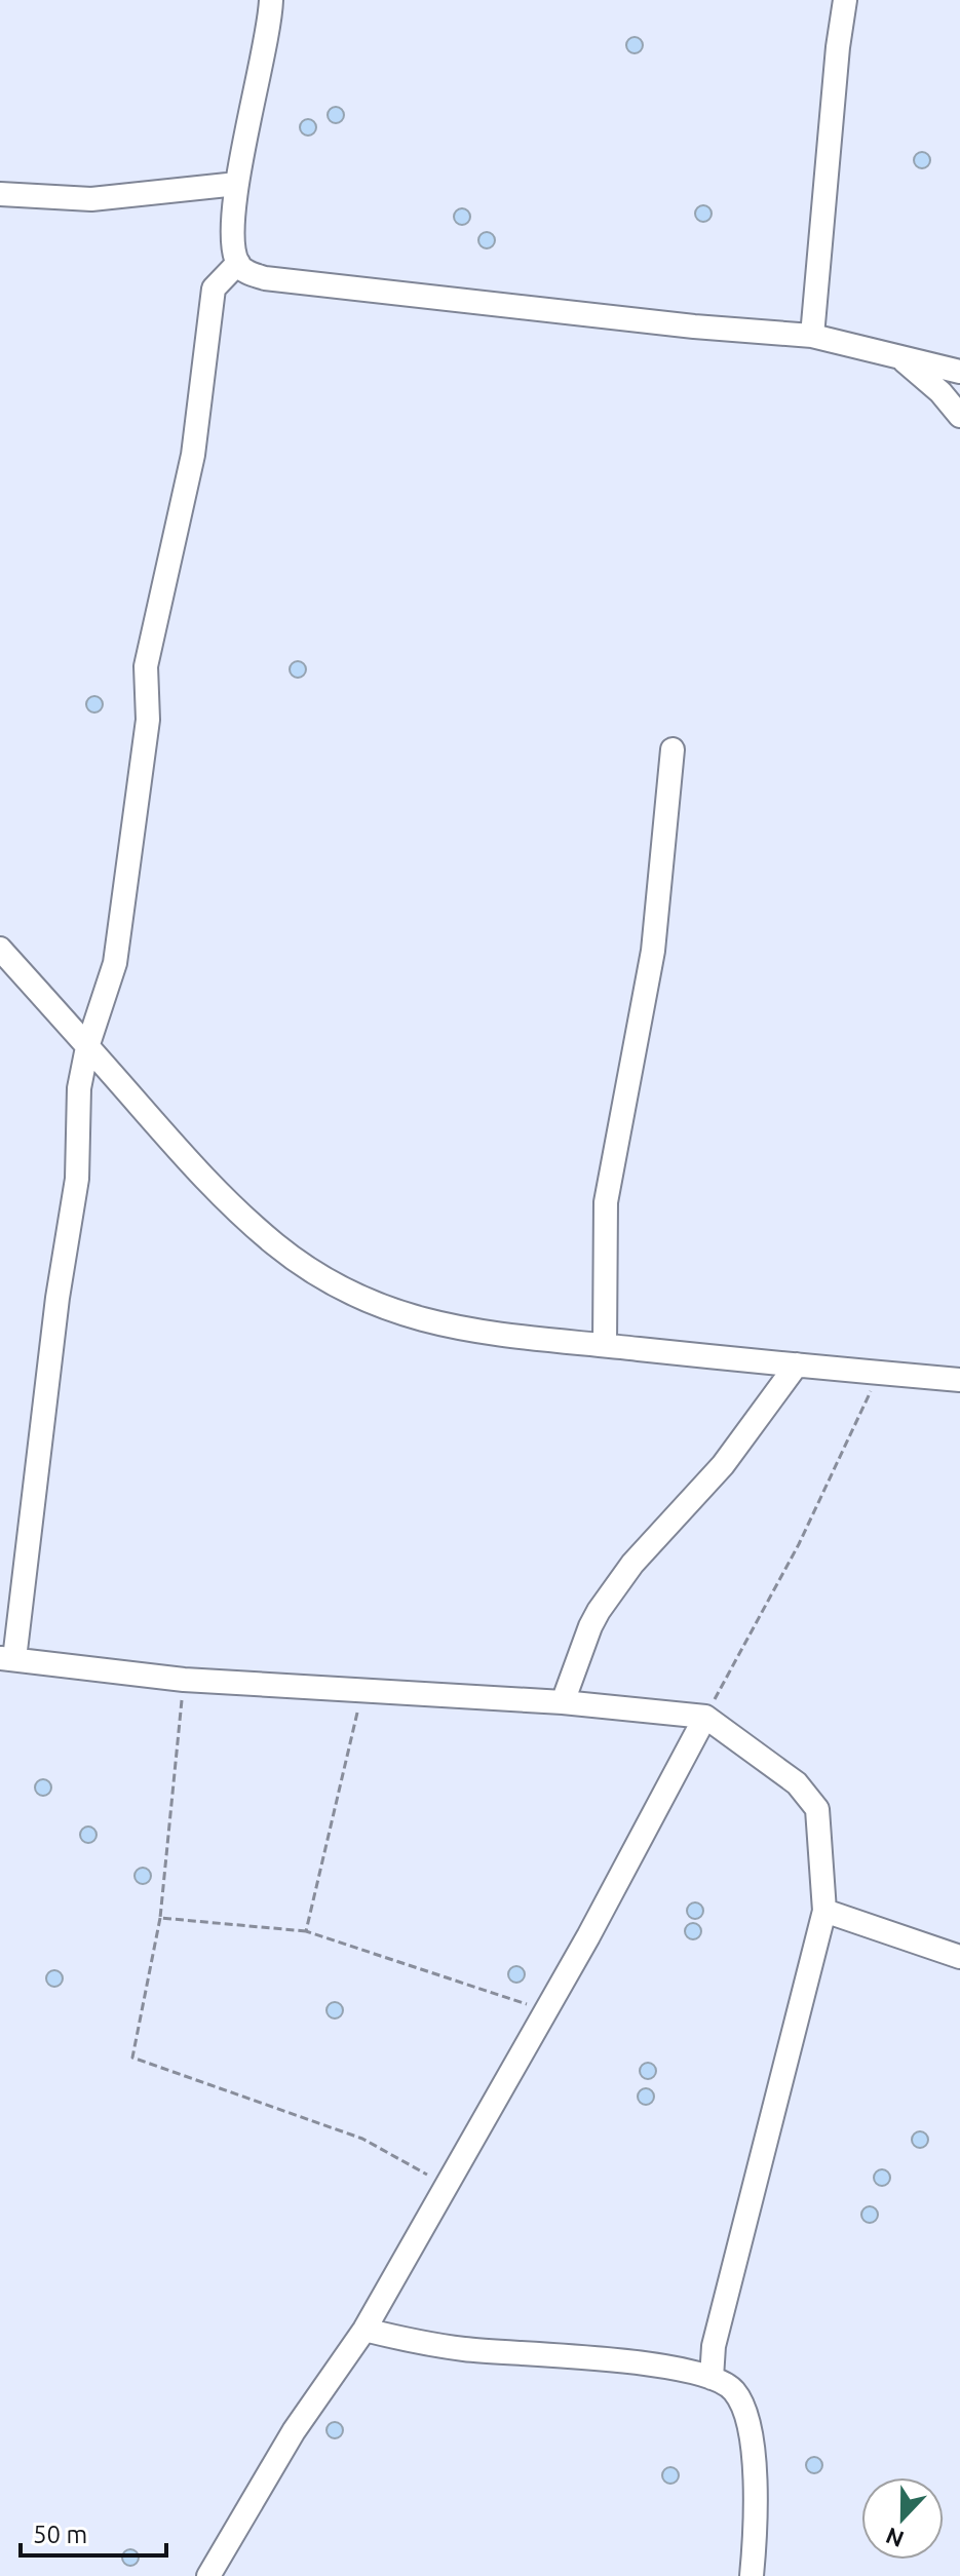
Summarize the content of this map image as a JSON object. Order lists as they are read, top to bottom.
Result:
{
  "scale_bar": "50 m",
  "north": "bottom"
}
